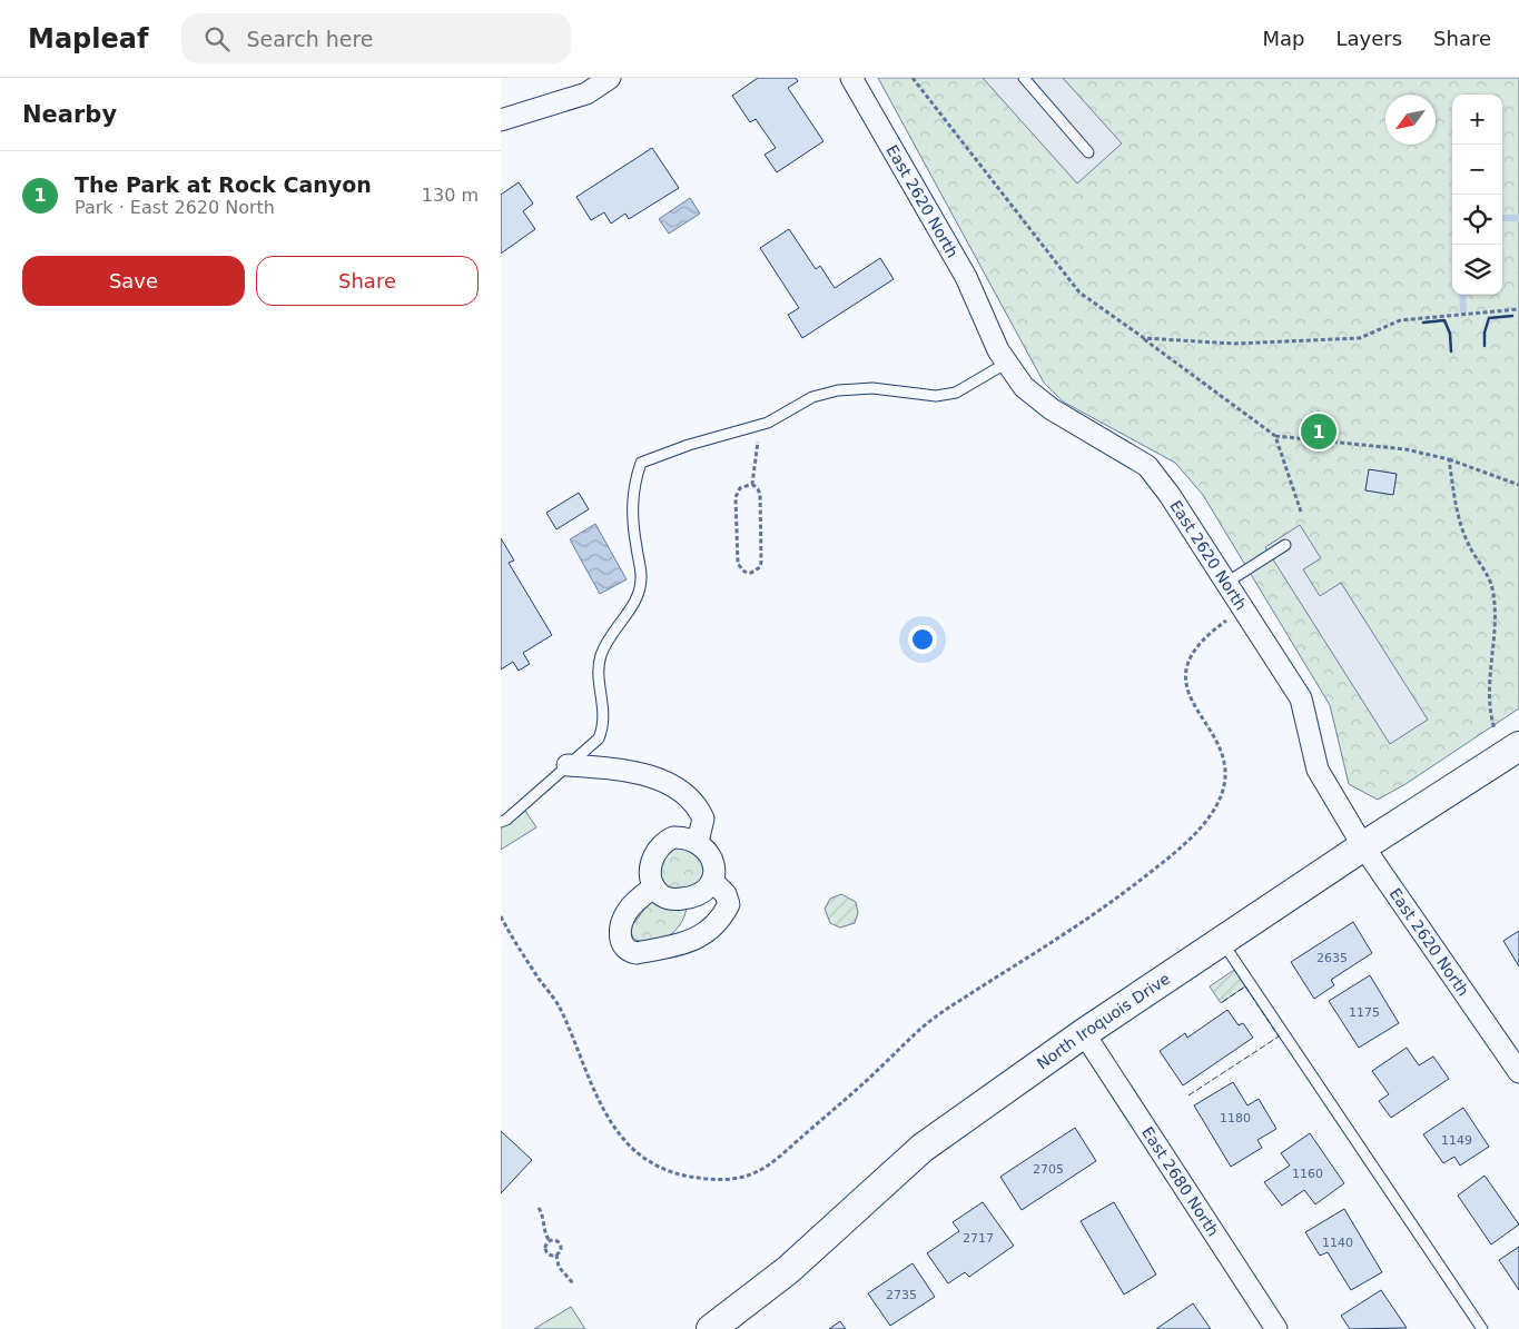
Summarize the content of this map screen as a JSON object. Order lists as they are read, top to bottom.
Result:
{
  "streets": {
    "street": ["East 2620 North", "North Iroquois Drive", "East 2680 North"]
  },
  "crossings": [
    ["East 2620 North", "North Iroquois Drive"],
    ["North Iroquois Drive", "East 2680 North"]
  ],
  "house_numbers": [
    "2635",
    "1175",
    "1180",
    "1149",
    "2705",
    "1160",
    "2717",
    "1140",
    "2735"
  ],
  "north": "bottom left",
  "page": {
    "header": "Mapleaf",
    "search": "Search here",
    "nav": ["Map", "Layers", "Share"],
    "heading": "Nearby",
    "map_buttons": ["+", "−"],
    "list": [
      {
        "mark": "1",
        "name": "The Park at Rock Canyon",
        "note": "Park · East 2620 North",
        "value": "130 m"
      }
    ],
    "buttons": ["Save", "Share"],
    "pins": "1"
  }
}
